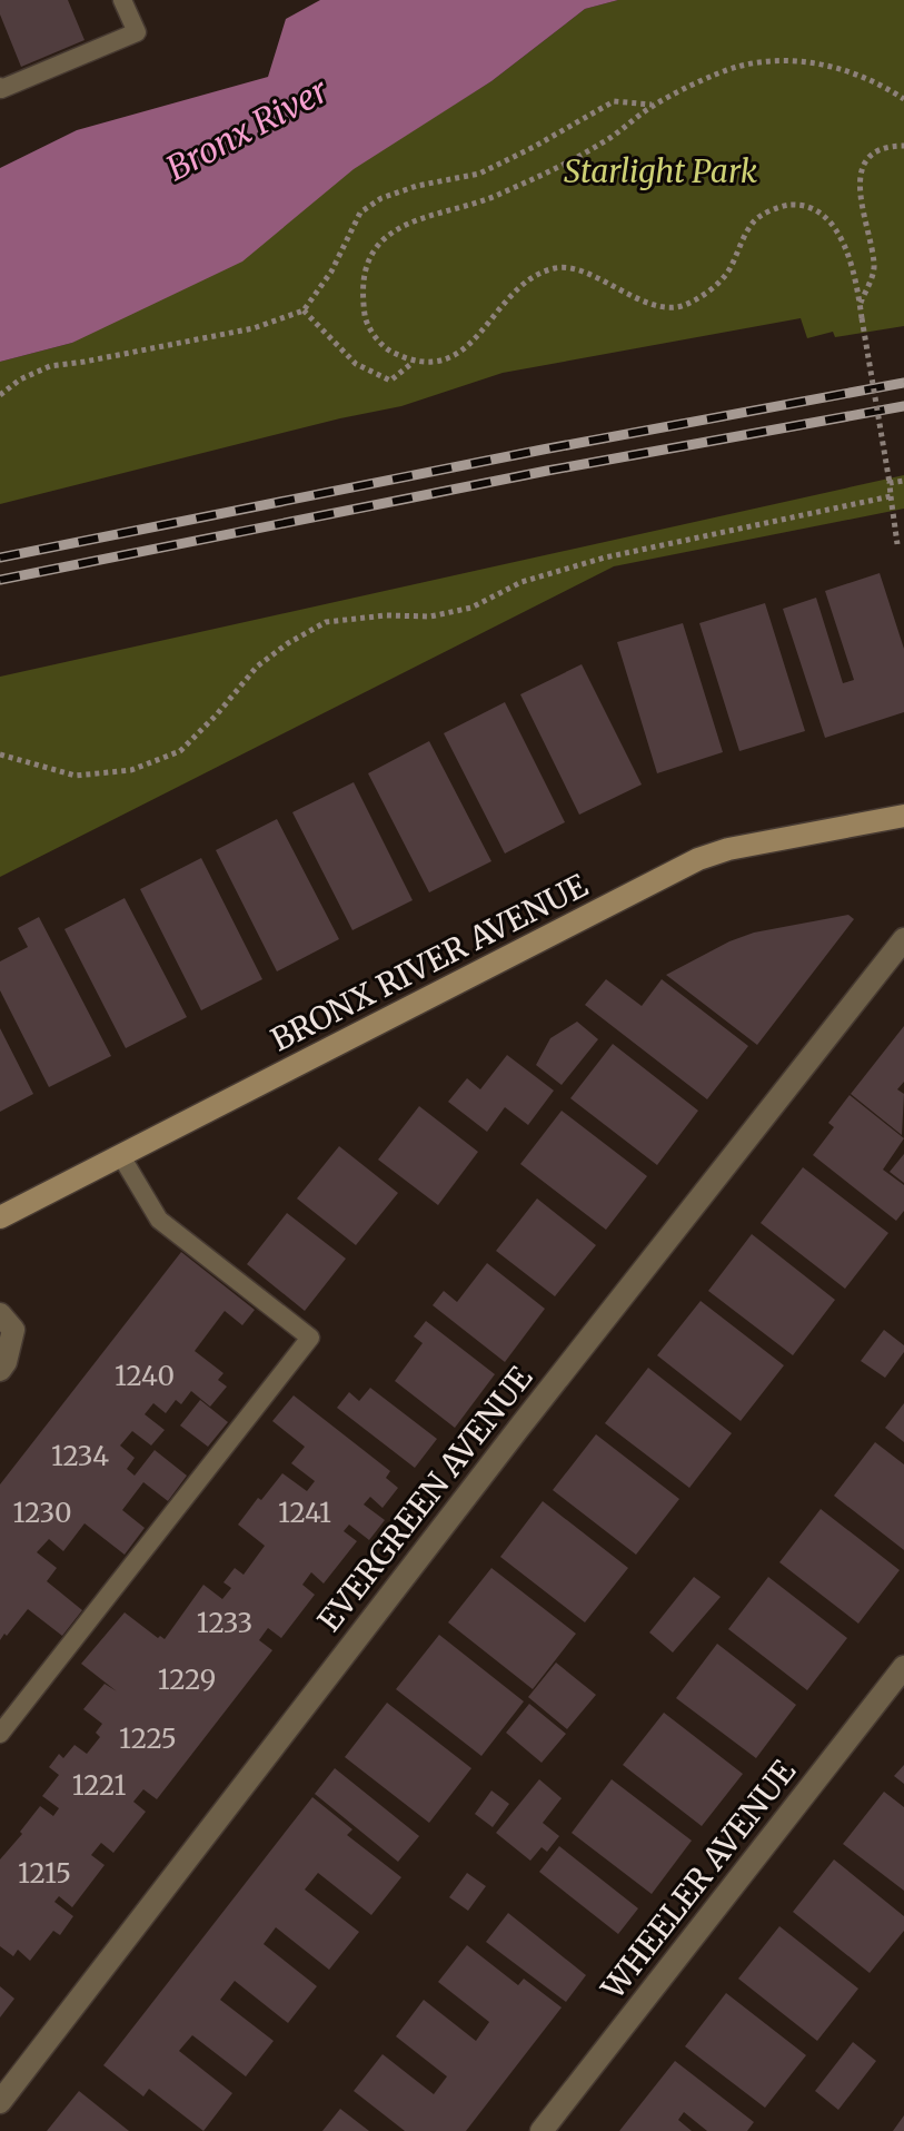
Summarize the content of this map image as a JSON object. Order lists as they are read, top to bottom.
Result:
{
  "streets": {
    "main road": ["BRONX RIVER AVENUE"],
    "street": ["EVERGREEN AVENUE", "WHEELER AVENUE"]
  },
  "water": ["Bronx River"],
  "parks": ["Starlight Park"],
  "house_numbers": [
    "1240",
    "1234",
    "1230",
    "1241",
    "1233",
    "1229",
    "1225",
    "1221",
    "1215"
  ]
}
